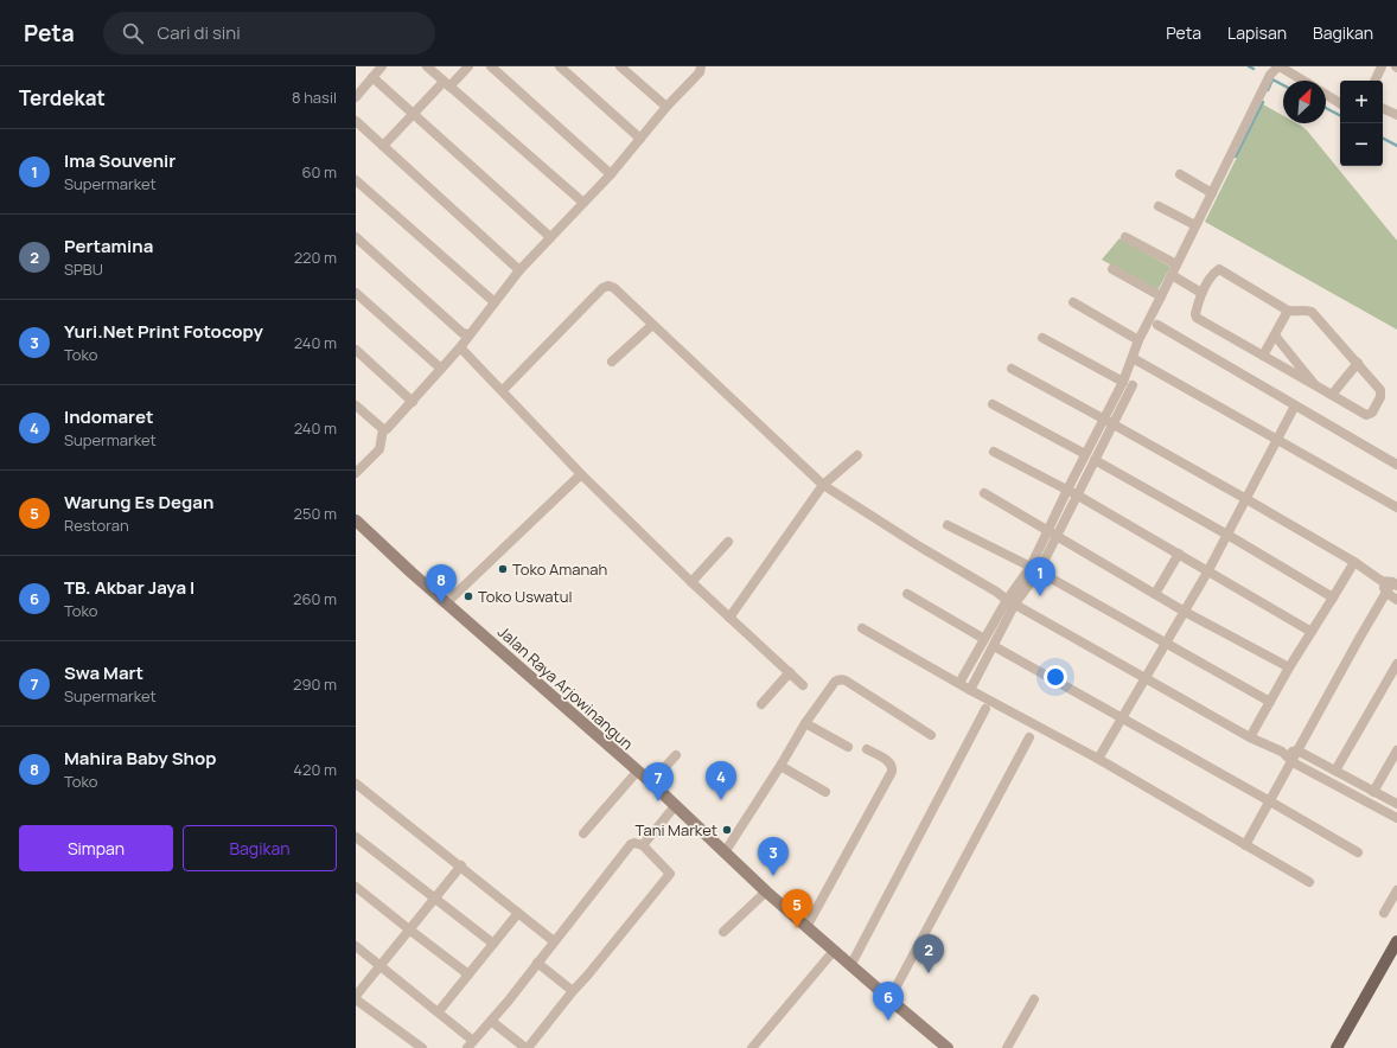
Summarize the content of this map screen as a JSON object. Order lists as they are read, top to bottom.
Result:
{
  "streets": {
    "main road": ["Jalan Raya Arjowinangun"]
  },
  "places": ["Toko Amanah", "Toko Uswatul", "Tani Market"],
  "north": "top right",
  "page": {
    "header": "Peta",
    "search": "Cari di sini",
    "nav": ["Peta", "Lapisan", "Bagikan"],
    "heading": ["Terdekat", "8 hasil"],
    "map_buttons": ["+", "−"],
    "list": [
      {
        "mark": "1",
        "name": "Ima Souvenir",
        "note": "Supermarket",
        "value": "60 m"
      },
      {
        "mark": "2",
        "name": "Pertamina",
        "note": "SPBU",
        "value": "220 m"
      },
      {
        "mark": "3",
        "name": "Yuri.Net Print Fotocopy",
        "note": "Toko",
        "value": "240 m"
      },
      {
        "mark": "4",
        "name": "Indomaret",
        "note": "Supermarket",
        "value": "240 m"
      },
      {
        "mark": "5",
        "name": "Warung Es Degan",
        "note": "Restoran",
        "value": "250 m"
      },
      {
        "mark": "6",
        "name": "TB. Akbar Jaya I",
        "note": "Toko",
        "value": "260 m"
      },
      {
        "mark": "7",
        "name": "Swa Mart",
        "note": "Supermarket",
        "value": "290 m"
      },
      {
        "mark": "8",
        "name": "Mahira Baby Shop",
        "note": "Toko",
        "value": "420 m"
      }
    ],
    "pins": [
      "1",
      "8",
      "4",
      "7",
      "3",
      "5",
      "2",
      "6"
    ],
    "buttons": ["Simpan", "Bagikan"]
  }
}
